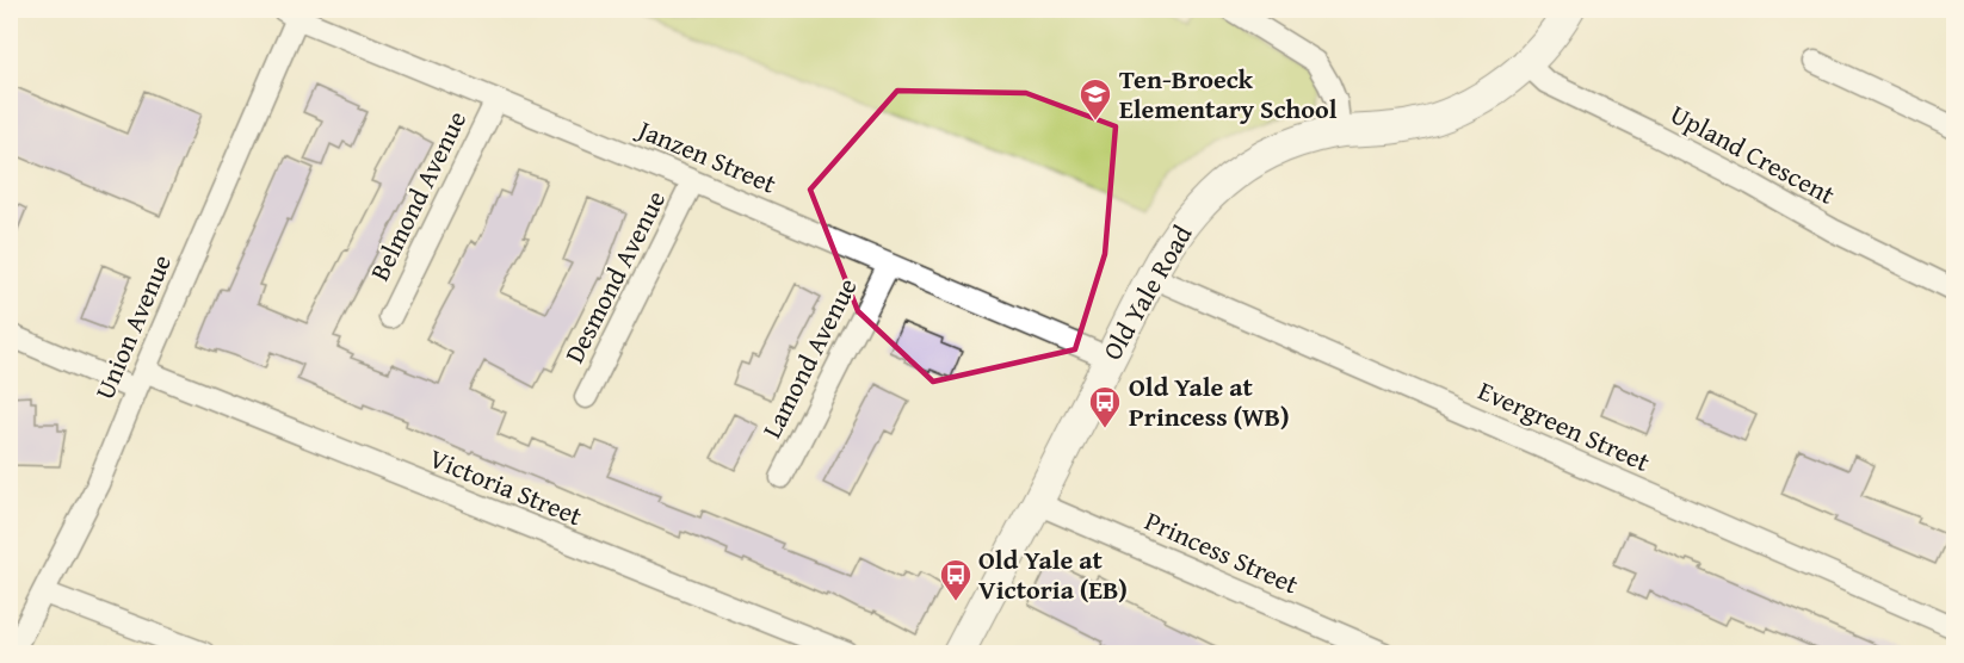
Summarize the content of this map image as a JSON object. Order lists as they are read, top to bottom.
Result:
{
  "streets": {
    "street": [
      "Upland Crescent",
      "Janzen Street",
      "Belmond Avenue",
      "Desmond Avenue",
      "Old Yale Road",
      "Union Avenue",
      "Lamond Avenue",
      "Evergreen Street",
      "Victoria Street",
      "Princess Street"
    ]
  },
  "crossings": [
    ["Upland Crescent", "Old Yale Road"],
    ["Janzen Street", "Belmond Avenue"],
    ["Janzen Street", "Desmond Avenue"],
    ["Janzen Street", "Old Yale Road"],
    ["Janzen Street", "Union Avenue"],
    ["Janzen Street", "Lamond Avenue"],
    ["Old Yale Road", "Evergreen Street"],
    ["Old Yale Road", "Princess Street"],
    ["Union Avenue", "Victoria Street"]
  ],
  "places": {
    "school or university": ["Ten-Broeck Elementary School"],
    "bus stop": ["Old Yale at Princess (WB)", "Old Yale at Victoria (EB)"]
  }
}
